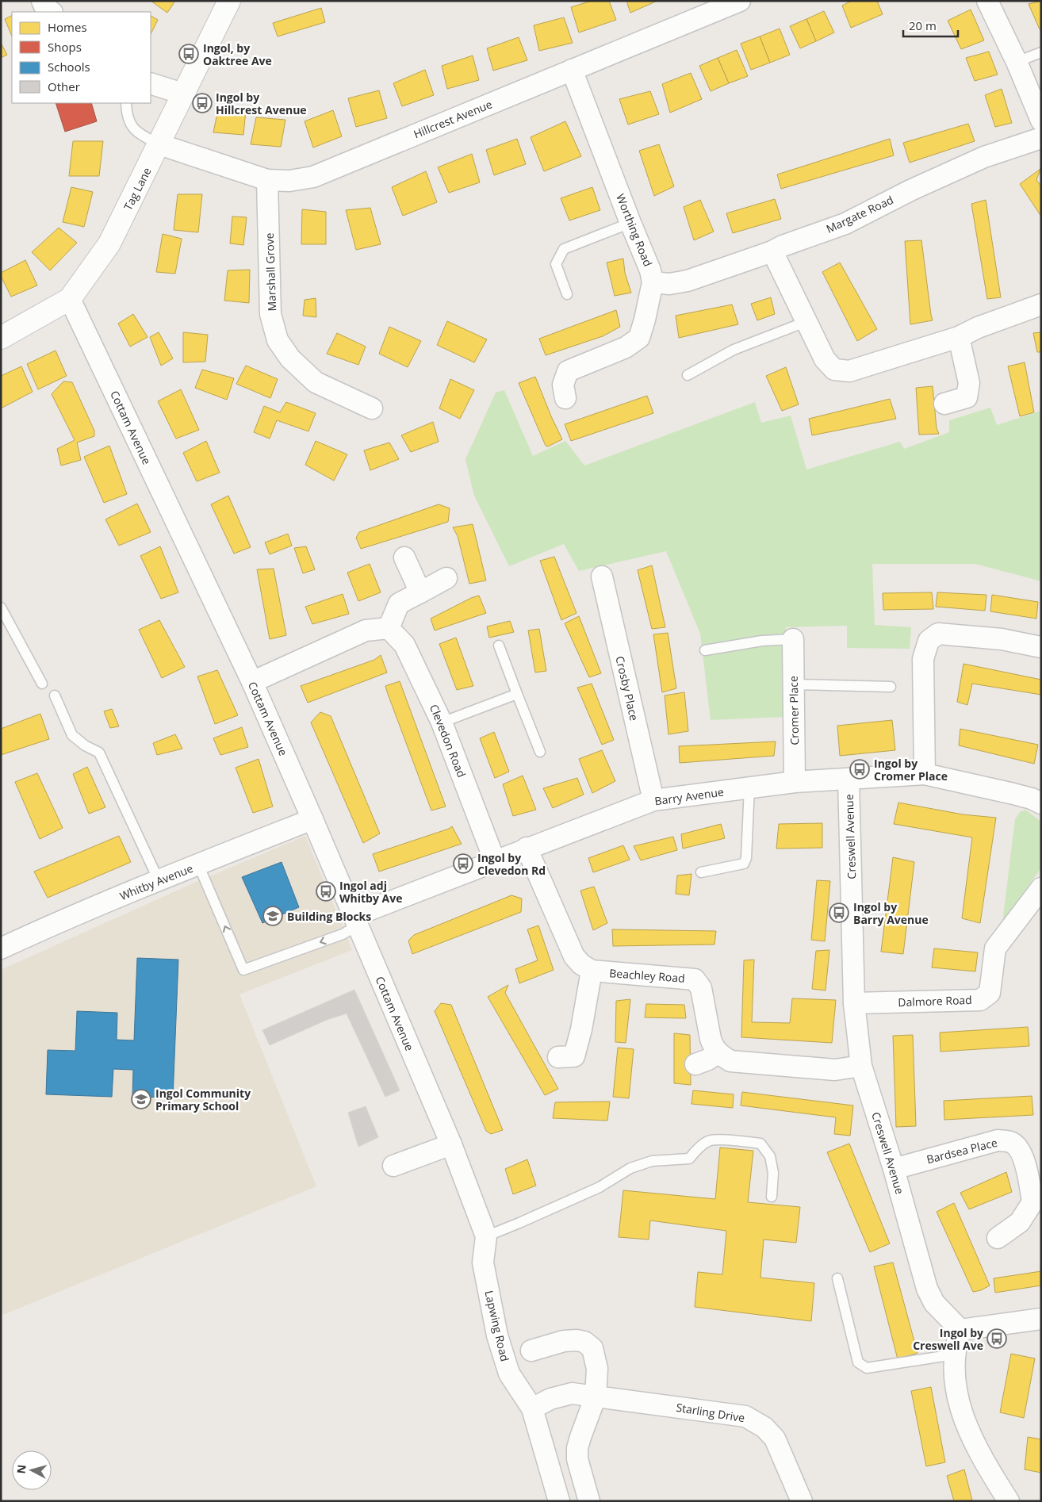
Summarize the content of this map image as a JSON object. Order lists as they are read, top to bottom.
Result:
{
  "streets": {
    "main road": ["Tag Lane"],
    "street": [
      "Hillcrest Avenue",
      "Margate Road",
      "Worthing Road",
      "Marshall Grove",
      "Cottam Avenue",
      "Crosby Place",
      "Cromer Place",
      "Clevedon Road",
      "Barry Avenue",
      "Creswell Avenue",
      "Whitby Avenue",
      "Beachley Road",
      "Dalmore Road",
      "Bardsea Place",
      "Lapwing Road",
      "Starling Drive"
    ]
  },
  "crossings": [
    ["Hillcrest Avenue", "Tag Lane"],
    ["Hillcrest Avenue", "Worthing Road"],
    ["Hillcrest Avenue", "Marshall Grove"],
    ["Tag Lane", "Cottam Avenue"],
    ["Margate Road", "Worthing Road"],
    ["Cottam Avenue", "Barry Avenue"],
    ["Cottam Avenue", "Whitby Avenue"],
    ["Cottam Avenue", "Lapwing Road"],
    ["Crosby Place", "Barry Avenue"],
    ["Cromer Place", "Barry Avenue"],
    ["Clevedon Road", "Barry Avenue"],
    ["Barry Avenue", "Creswell Avenue"],
    ["Creswell Avenue", "Dalmore Road"],
    ["Creswell Avenue", "Bardsea Place"],
    ["Lapwing Road", "Starling Drive"]
  ],
  "places": {
    "bus stop": [
      "Ingol, by Oaktree Ave",
      "Ingol by Hillcrest Avenue",
      "Ingol by Cromer Place",
      "Ingol by Clevedon Rd",
      "Ingol adj Whitby Ave",
      "Ingol by Barry Avenue",
      "Ingol by Creswell Ave"
    ],
    "school or university": ["Building Blocks", "Ingol Community Primary School"]
  },
  "legend": [
    "Homes",
    "Shops",
    "Schools",
    "Other"
  ],
  "scale_bar": "20 m",
  "north": "left"
}
